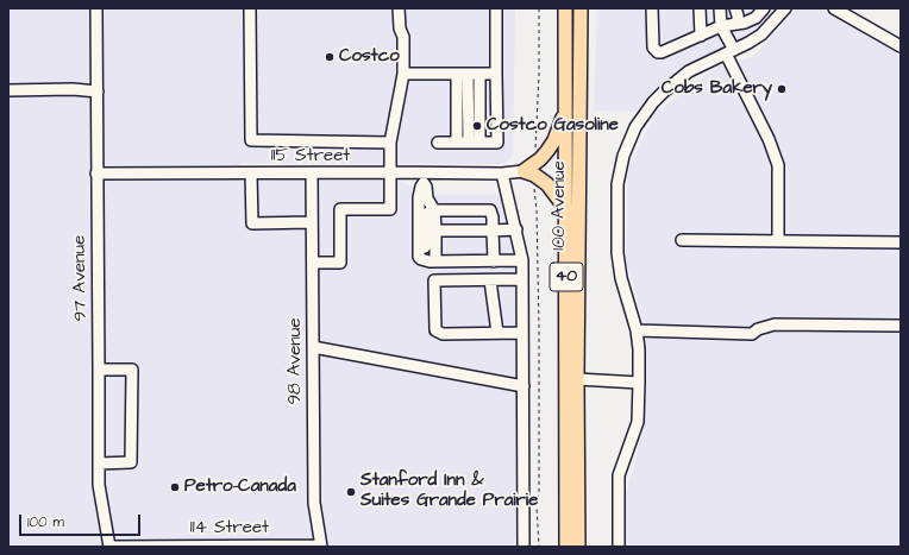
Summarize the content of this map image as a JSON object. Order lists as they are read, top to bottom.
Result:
{
  "streets": {
    "main road": ["100 Avenue", "40"],
    "street": [
      "115 Street",
      "97 Avenue",
      "98 Avenue",
      "114 Street"
    ]
  },
  "crossings": [
    ["115 Street", "97 Avenue"],
    ["115 Street", "98 Avenue"],
    ["97 Avenue", "114 Street"],
    ["98 Avenue", "114 Street"]
  ],
  "places": [
    "Costco",
    "Cobs Bakery",
    "Costco Gasoline",
    "Petro-Canada",
    "Stanford Inn & Suites Grande Prairie"
  ],
  "scale_bar": "100 m"
}
